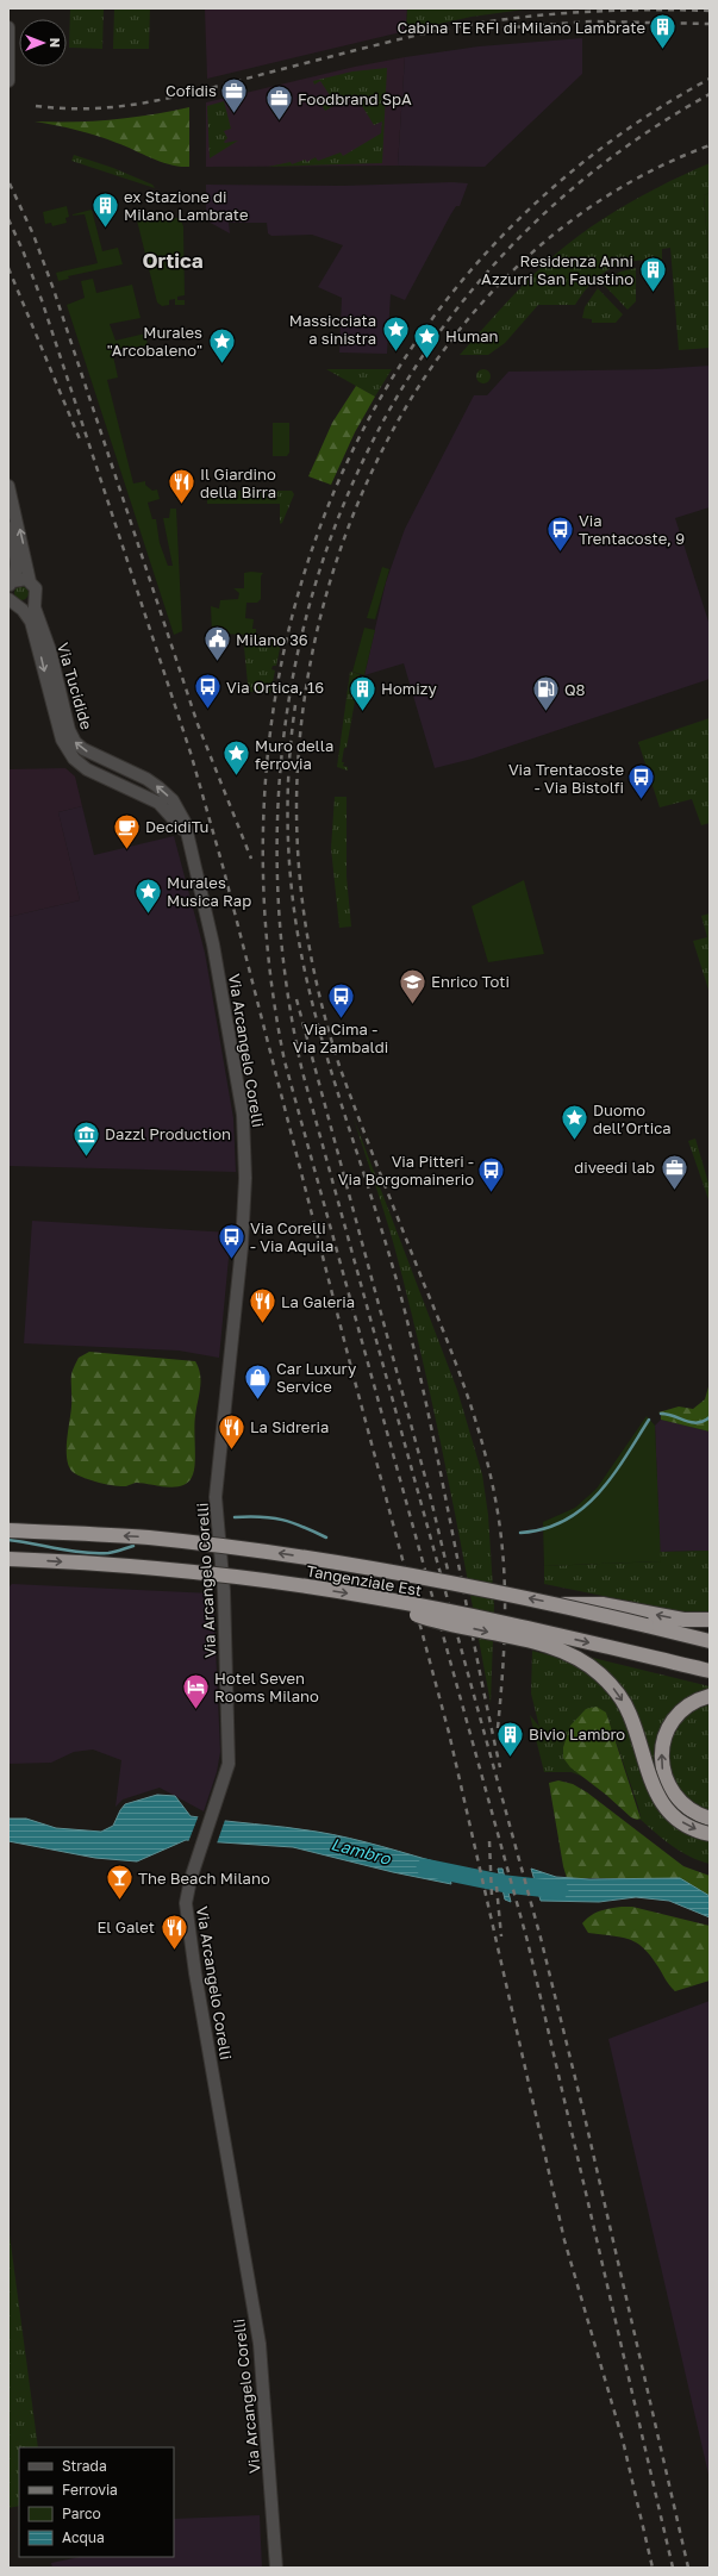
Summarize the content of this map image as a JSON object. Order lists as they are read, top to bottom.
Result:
{
  "streets": {
    "highway": ["Tangenziale Est"],
    "street": ["Via Tucidide", "Via Arcangelo Corelli"]
  },
  "crossings": [
    ["Via Tucidide", "Via Arcangelo Corelli"]
  ],
  "districts": ["Ortica"],
  "water": ["Lambro"],
  "places": {
    "building": [
      "Cabina TE RFI di Milano Lambrate",
      "ex Stazione di Milano Lambrate",
      "Residenza Anni Azzurri San Faustino",
      "Homizy",
      "Bivio Lambro"
    ],
    "office": ["Cofidis", "Foodbrand SpA", "diveedi lab"],
    "place": [
      "Massicciata a sinistra",
      "Human",
      "Murales \"Arcobaleno\"",
      "Muro della ferrovia",
      "Murales Musica Rap",
      "Duomo dell’Ortica"
    ],
    "restaurant": [
      "Il Giardino della Birra",
      "La Galeria",
      "La Sidreria",
      "El Galet"
    ],
    "bus stop": [
      "Via Trentacoste, 9",
      "Via Ortica, 16",
      "Via Trentacoste - Via Bistolfi",
      "Via Cima - Via Zambaldi",
      "Via Pitteri - Via Borgomainerio",
      "Via Corelli - Via Aquila"
    ],
    "public building": ["Milano 36"],
    "fuel station": ["Q8"],
    "cafe": ["DecidiTu"],
    "school or university": ["Enrico Toti"],
    "museum": ["Dazzl Production"],
    "shop": ["Car Luxury Service"],
    "hotel": ["Hotel Seven Rooms Milano"],
    "bar": ["The Beach Milano"]
  },
  "legend": [
    "Strada",
    "Ferrovia",
    "Parco",
    "Acqua"
  ],
  "north": "right"
}
